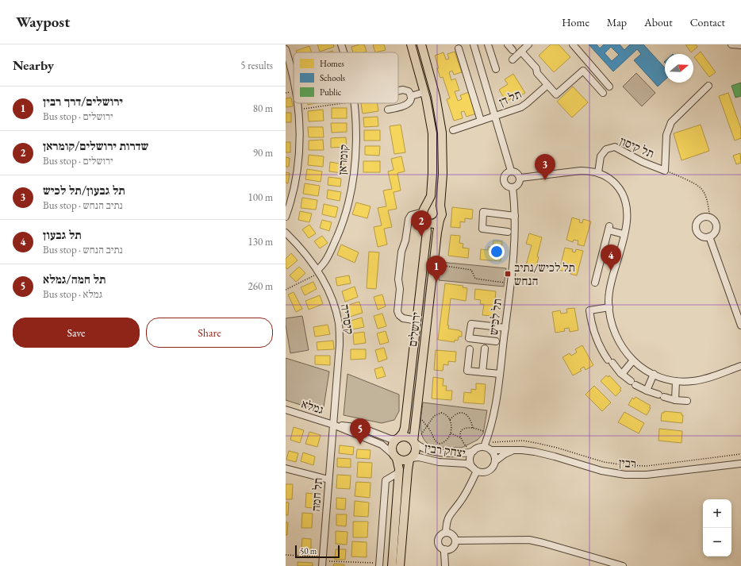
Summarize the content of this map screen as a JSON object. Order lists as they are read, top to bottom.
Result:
{
  "streets": {
    "main road": ["ירושלים"],
    "street": [
      "תל דן",
      "תל קיסון",
      "קומראן",
      "תל לכיש",
      "קיסריה",
      "גמלא",
      "יצחק רבין",
      "רבין",
      "תל חמה"
    ]
  },
  "crossings": [
    ["קומראן", "קיסריה"],
    ["תל לכיש", "יצחק רבין"],
    ["קיסריה", "גמלא"],
    ["קיסריה", "תל חמה"],
    ["ירושלים", "גמלא"],
    ["ירושלים", "יצחק רבין"],
    ["גמלא", "יצחק רבין"],
    ["גמלא", "תל חמה"]
  ],
  "places": {
    "transit": ["תל לכיש/נתיב הנחש"]
  },
  "legend": ["Homes", "Schools", "Public"],
  "scale_bar": "50 m",
  "north": "right",
  "page": {
    "header": "Waypost",
    "nav": [
      "Home",
      "Map",
      "About",
      "Contact"
    ],
    "heading": ["Nearby", "5 results"],
    "list": [
      {
        "mark": "1",
        "name": "ירושלים/דרך רבין",
        "note": "Bus stop · ירושלים",
        "value": "80 m"
      },
      {
        "mark": "2",
        "name": "שדרות ירושלים/קומראן",
        "note": "Bus stop · ירושלים",
        "value": "90 m"
      },
      {
        "mark": "3",
        "name": "תל גבעון/תל לכיש",
        "note": "Bus stop · נתיב הנחש",
        "value": "100 m"
      },
      {
        "mark": "4",
        "name": "תל גבעון",
        "note": "Bus stop · נתיב הנחש",
        "value": "130 m"
      },
      {
        "mark": "5",
        "name": "תל חמה/גמלא",
        "note": "Bus stop · גמלא",
        "value": "260 m"
      }
    ],
    "pins": [
      "3",
      "2",
      "4",
      "1",
      "5"
    ],
    "buttons": ["Save", "Share"],
    "map_buttons": ["+", "−"],
    "scale": "50 m"
  }
}
